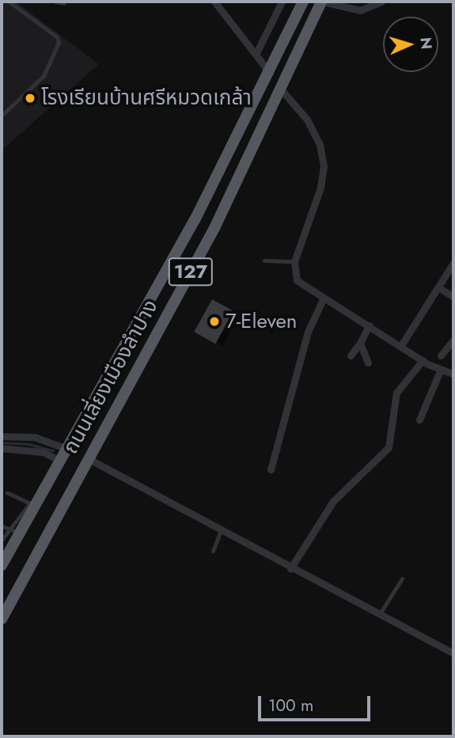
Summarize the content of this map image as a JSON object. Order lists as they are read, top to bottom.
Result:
{
  "streets": {
    "highway": ["127", "ถนนเลี่ยงเมืองลำปาง"]
  },
  "places": ["โรงเรียนบ้านศรีหมวดเกล้า", "7-Eleven"],
  "scale_bar": "100 m",
  "north": "right"
}
